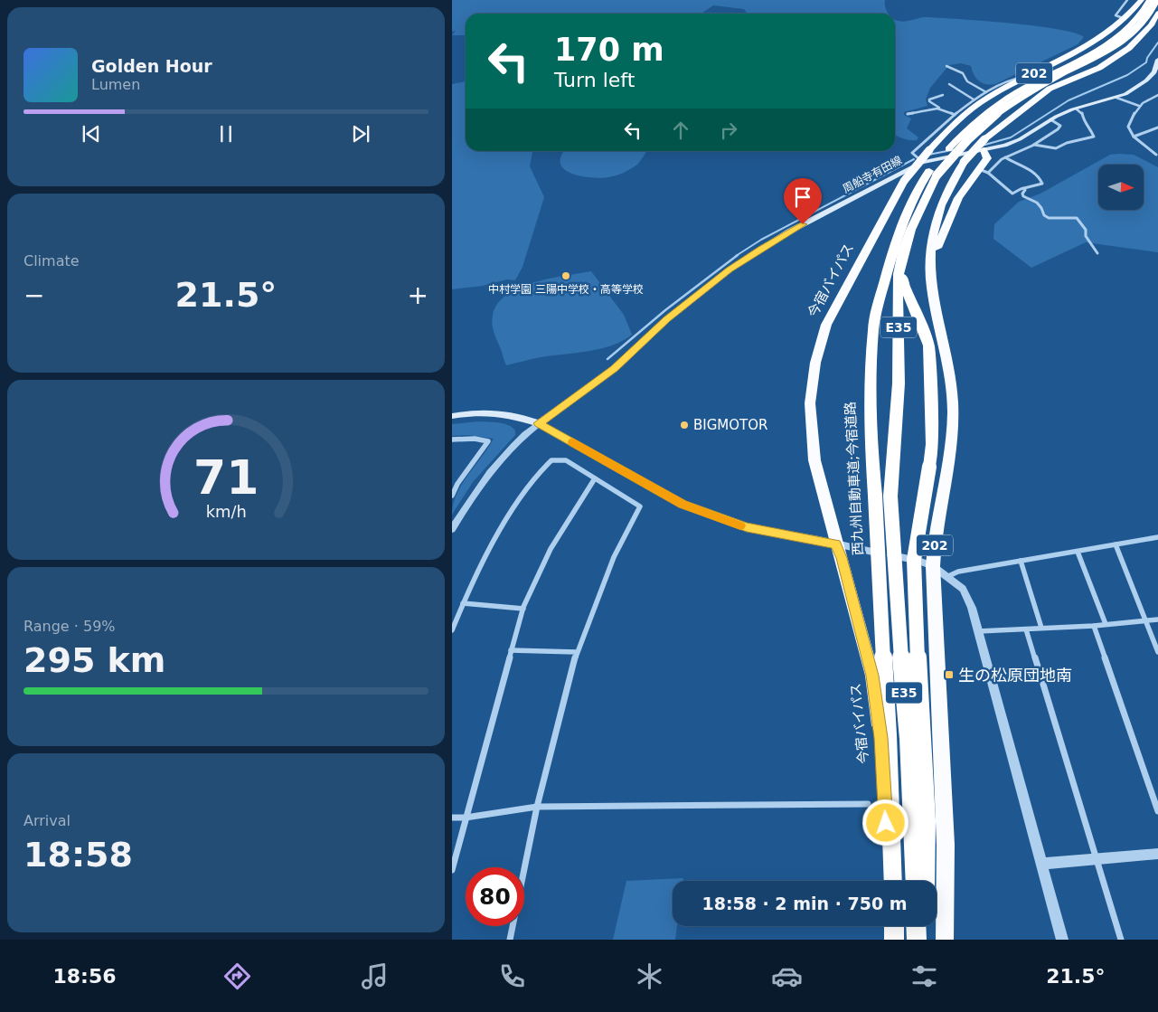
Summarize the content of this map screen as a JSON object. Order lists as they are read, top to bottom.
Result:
{
  "streets": {
    "highway": [
      "202",
      "今宿バイパス",
      "E35",
      "西九州自動車道;今宿道路"
    ],
    "main road": ["周船寺有田線"]
  },
  "places": {
    "other": ["中村学園 三陽中学校・高等学校", "BIGMOTOR"],
    "transit": ["生の松原団地南"]
  },
  "north": "right",
  "page": {
    "turn": ["170 m", "Turn left"],
    "song": ["Golden Hour", "Lumen"],
    "tile": [
      "Climate",
      ["Range · 59%", "295 km"],
      ["Arrival", "18:58"]
    ],
    "heat": ["−", "21.5°", "+"],
    "limit": "80",
    "trip": "18:58 · 2 min · 750 m",
    "tabs": ["18:56", "21.5°"],
    "gauge": ["71", "km/h"]
  }
}
